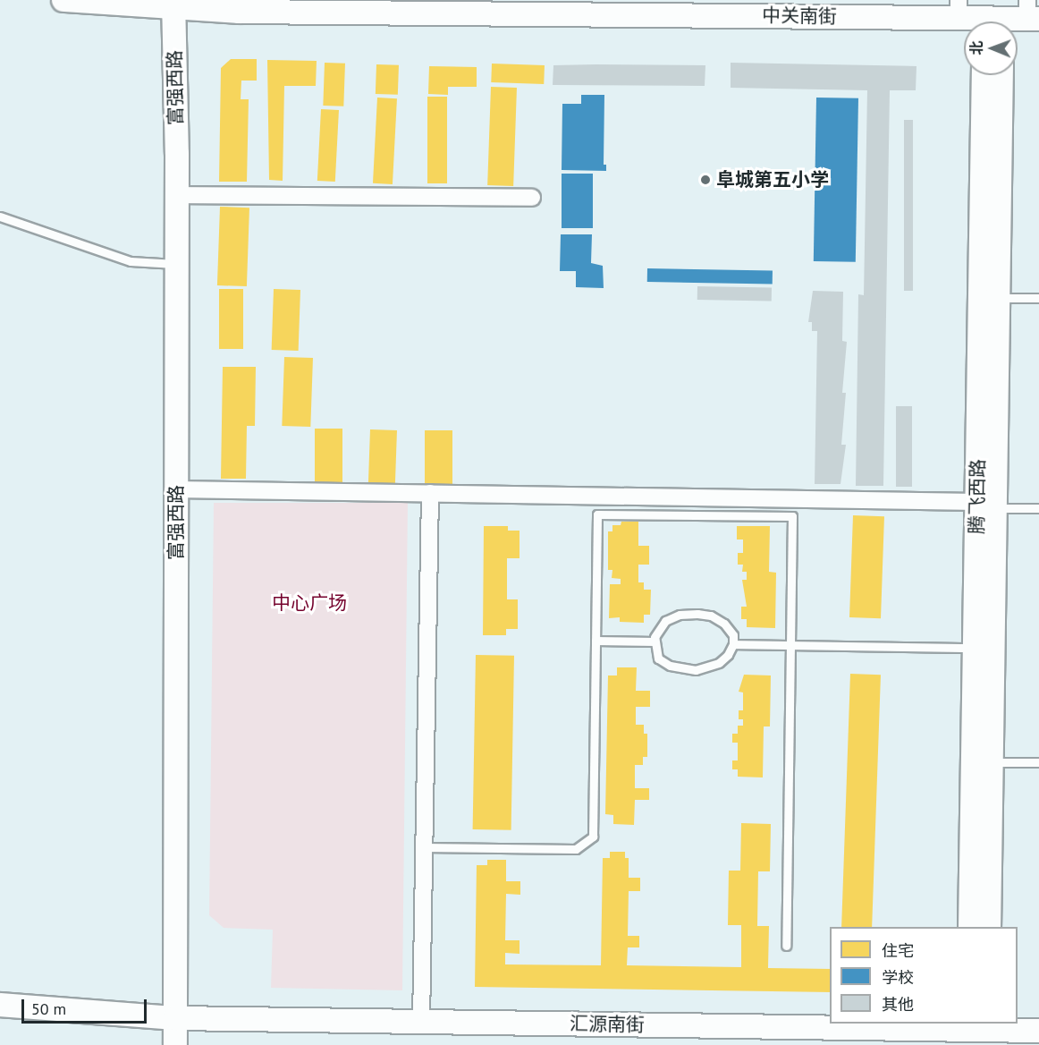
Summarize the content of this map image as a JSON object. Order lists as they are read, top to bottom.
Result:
{
  "streets": {
    "street": [
      "中关南街",
      "富强西路",
      "腾飞西路",
      "汇源南街"
    ]
  },
  "crossings": [
    ["中关南街", "富强西路"],
    ["富强西路", "汇源南街"]
  ],
  "parks": ["中心广场"],
  "places": ["阜城第五小学"],
  "legend": ["住宅", "学校", "其他"],
  "scale_bar": "50 m",
  "north": "left"
}
